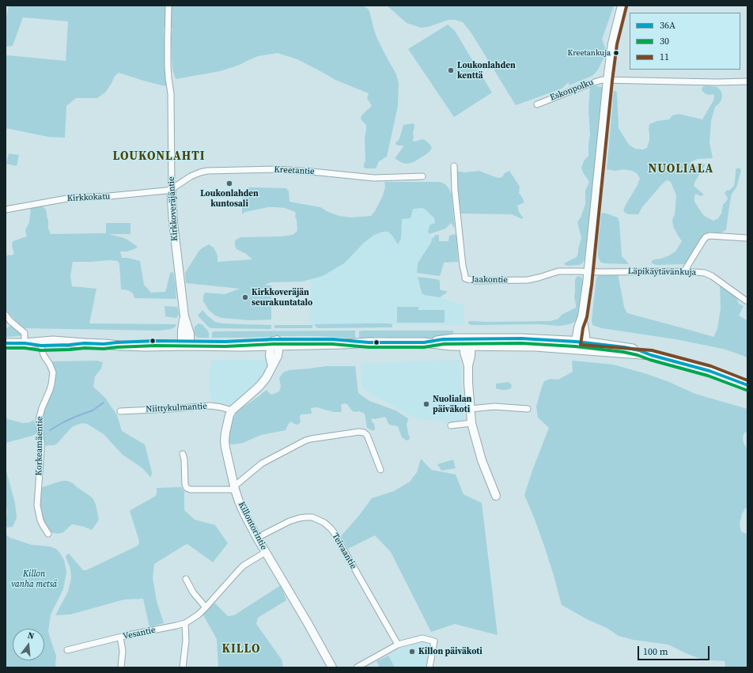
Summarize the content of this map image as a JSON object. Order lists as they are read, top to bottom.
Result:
{
  "streets": {
    "street": [
      "Eskonpolku",
      "Kreetantie",
      "Kirkkokatu",
      "Kirkkoveräjäntie",
      "Läpikäytävänkuja",
      "Jaakontie",
      "Niittykulmantie",
      "Korkeamäentie",
      "Killontorintie",
      "Teivaantie",
      "Vesantie"
    ]
  },
  "crossings": [
    ["Kreetantie", "Kirkkokatu"],
    ["Kreetantie", "Kirkkoveräjäntie"],
    ["Kirkkokatu", "Kirkkoveräjäntie"],
    ["Läpikäytävänkuja", "Jaakontie"],
    ["Niittykulmantie", "Killontorintie"],
    ["Killontorintie", "Teivaantie"],
    ["Killontorintie", "Vesantie"]
  ],
  "districts": ["LOUKONLAHTI", "NUOLIALA", "KILLO"],
  "parks": ["Killon vanha metsä"],
  "places": [
    "Kreetankuja",
    "Loukonlahden kenttä",
    "Loukonlahden kuntosali",
    "Kirkkoveräjän seurakuntatalo",
    "Nuolialan päiväkoti",
    "Killon päiväkoti"
  ],
  "lines": ["transit line 11", "transit line 36A", "transit line 30"],
  "legend": ["36A", "30", "11"],
  "scale_bar": "100 m",
  "north": "top"
}
